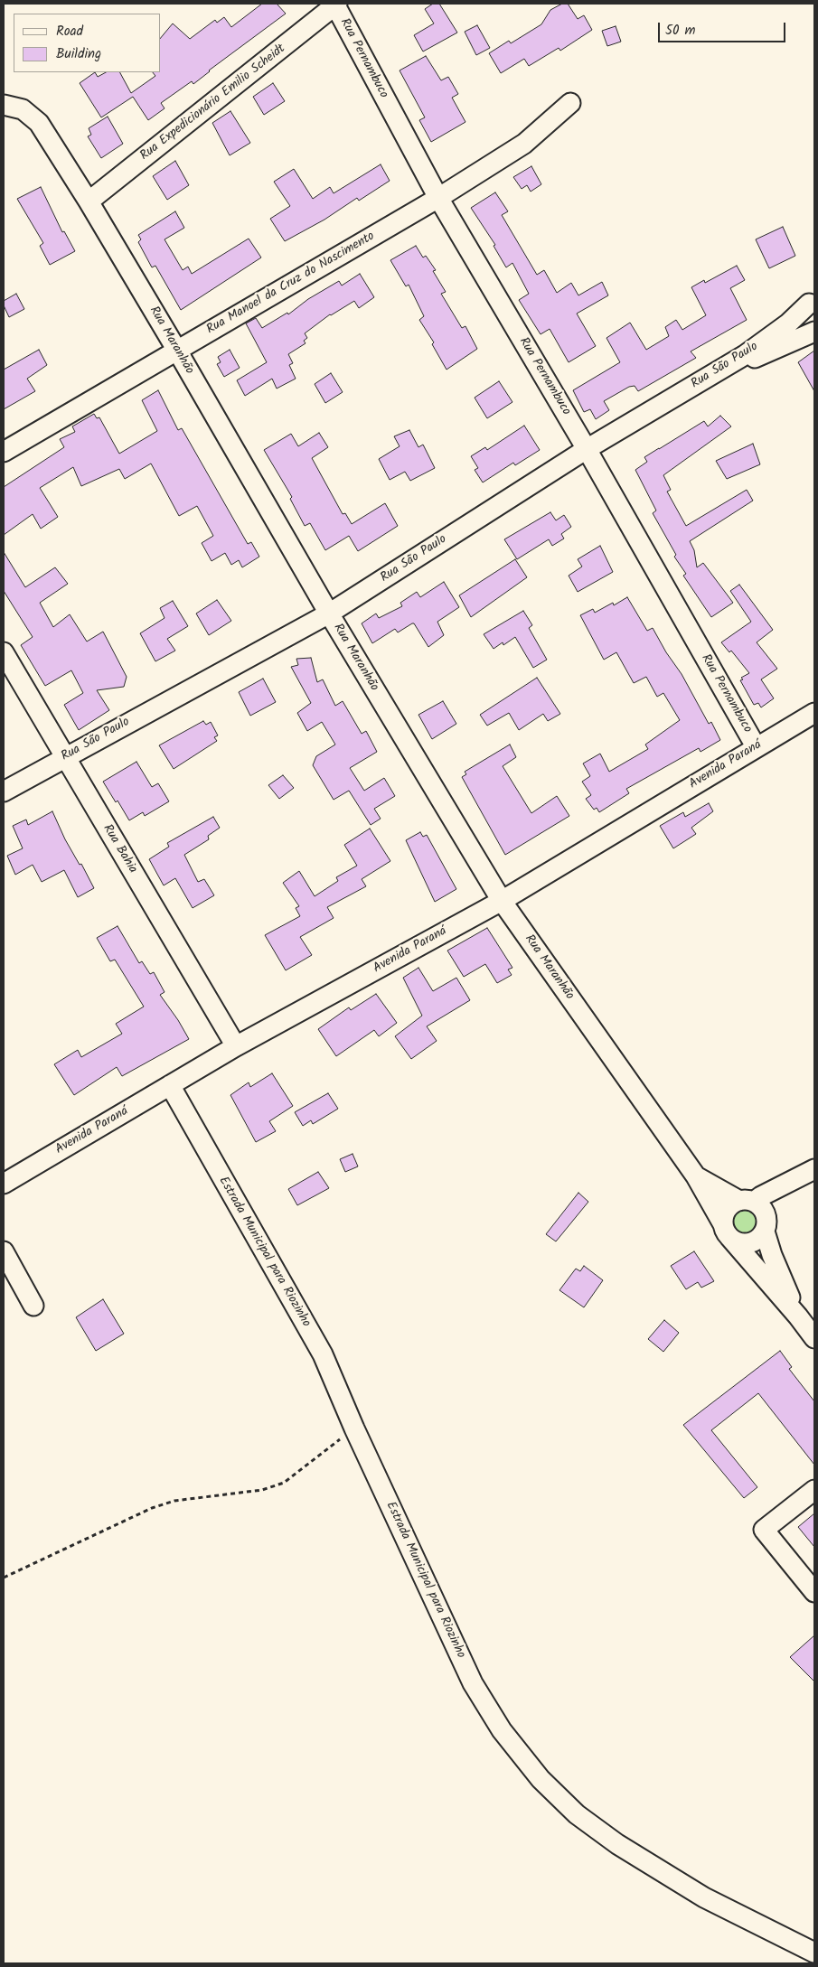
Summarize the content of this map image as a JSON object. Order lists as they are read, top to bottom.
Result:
{
  "streets": {
    "street": [
      "Rua Pernambuco",
      "Rua Expedicionário Emilio Scheidt",
      "Rua Manoel da Cruz do Nascimento",
      "Rua Maranhão",
      "Rua São Paulo",
      "Avenida Paraná",
      "Rua Bahia",
      "Estrada Municipal para Riozinho"
    ]
  },
  "crossings": [
    ["Rua Pernambuco", "Rua Expedicionário Emilio Scheidt"],
    ["Rua Pernambuco", "Rua Manoel da Cruz do Nascimento"],
    ["Rua Pernambuco", "Rua São Paulo"],
    ["Rua Pernambuco", "Avenida Paraná"],
    ["Rua Expedicionário Emilio Scheidt", "Rua Maranhão"],
    ["Rua Manoel da Cruz do Nascimento", "Rua Maranhão"],
    ["Rua Maranhão", "Rua São Paulo"],
    ["Rua Maranhão", "Avenida Paraná"],
    ["Rua São Paulo", "Rua Bahia"],
    ["Avenida Paraná", "Rua Bahia"],
    ["Avenida Paraná", "Estrada Municipal para Riozinho"]
  ],
  "legend": ["Road", "Building"],
  "scale_bar": "50 m"
}
